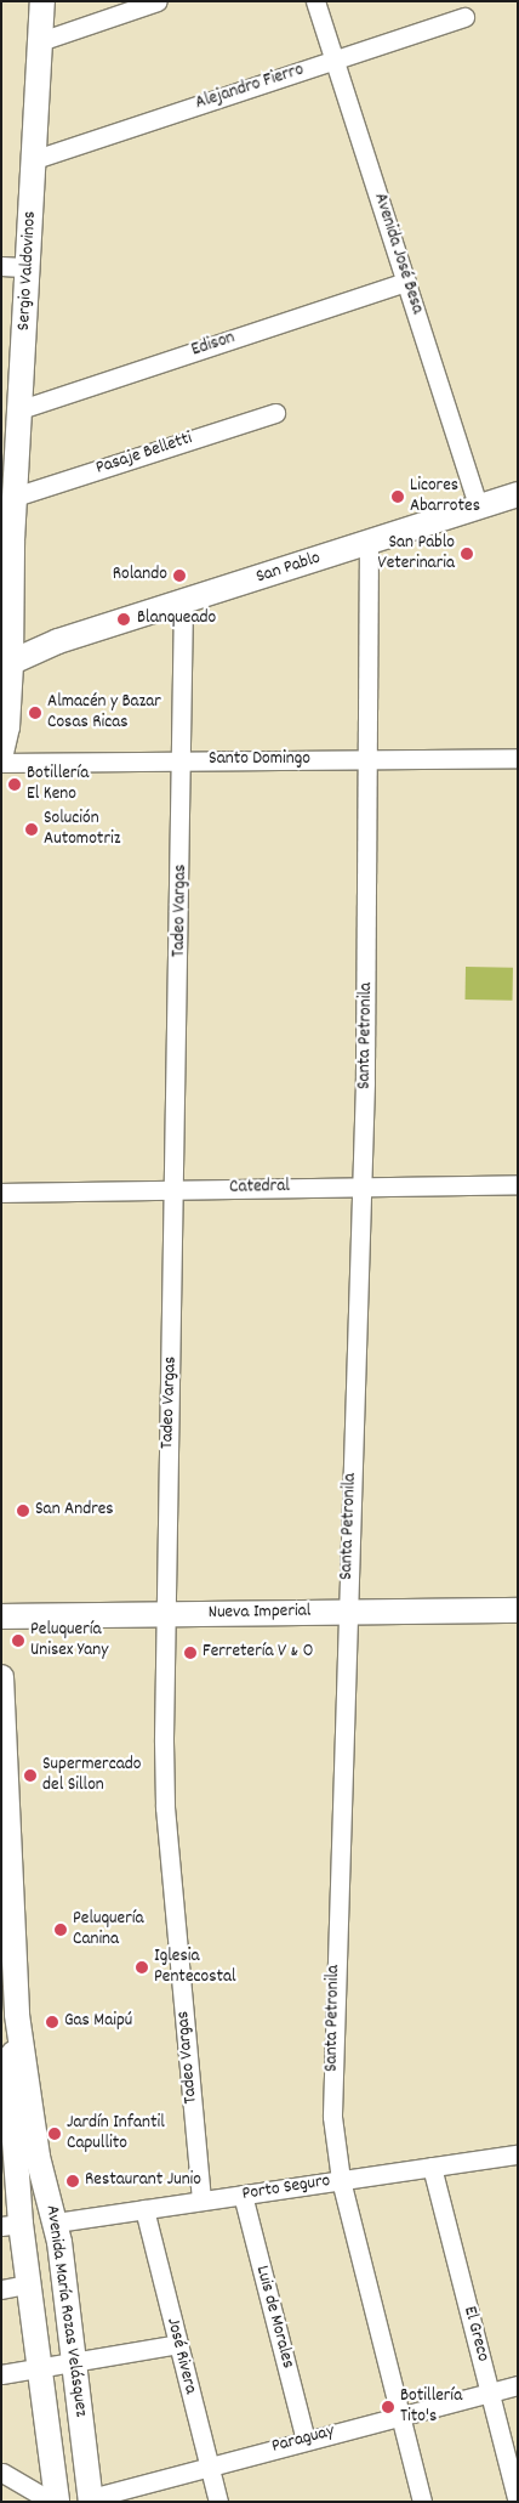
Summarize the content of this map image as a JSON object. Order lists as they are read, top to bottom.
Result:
{
  "streets": {
    "main road": [
      "Sergio Valdovinos",
      "San Pablo",
      "Nueva Imperial",
      "Avenida María Rozas Velásquez"
    ],
    "street": [
      "Alejandro Fierro",
      "Avenida José Besa",
      "Edison",
      "Pasaje Belletti",
      "Santo Domingo",
      "Tadeo Vargas",
      "Santa Petronila",
      "Catedral",
      "Porto Seguro",
      "Luis de Morales",
      "El Greco",
      "José Rivera",
      "Paraguay"
    ]
  },
  "crossings": [
    ["Alejandro Fierro", "Avenida José Besa"],
    ["Alejandro Fierro", "Sergio Valdovinos"],
    ["Avenida José Besa", "Edison"],
    ["Avenida José Besa", "San Pablo"],
    ["Sergio Valdovinos", "Edison"],
    ["Sergio Valdovinos", "Pasaje Belletti"],
    ["Sergio Valdovinos", "San Pablo"],
    ["San Pablo", "Tadeo Vargas"],
    ["San Pablo", "Santa Petronila"],
    ["Santo Domingo", "Tadeo Vargas"],
    ["Santo Domingo", "Santa Petronila"],
    ["Tadeo Vargas", "Catedral"],
    ["Tadeo Vargas", "Nueva Imperial"],
    ["Tadeo Vargas", "Porto Seguro"],
    ["Santa Petronila", "Catedral"],
    ["Santa Petronila", "Nueva Imperial"],
    ["Santa Petronila", "Porto Seguro"],
    ["Santa Petronila", "Paraguay"],
    ["Porto Seguro", "Avenida María Rozas Velásquez"],
    ["Porto Seguro", "Luis de Morales"],
    ["Porto Seguro", "El Greco"],
    ["Porto Seguro", "José Rivera"],
    ["Avenida María Rozas Velásquez", "Paraguay"],
    ["Luis de Morales", "Paraguay"],
    ["El Greco", "Paraguay"],
    ["José Rivera", "Paraguay"]
  ],
  "places": [
    "Licores Abarrotes",
    "San Pablo Veterinaria",
    "Rolando",
    "Blanqueado",
    "Almacén y Bazar Cosas Ricas",
    "Botillería El Keno",
    "Solución Automotriz",
    "San Andres",
    "Peluquería Unisex Yany",
    "Ferretería V & O",
    "Supermercado del Sillon",
    "Peluquería Canina",
    "Iglesia Pentecostal",
    "Gas Maipú",
    "Jardín Infantil Capullito",
    "Restaurant Junio",
    "Botillería Tito's"
  ]
}
